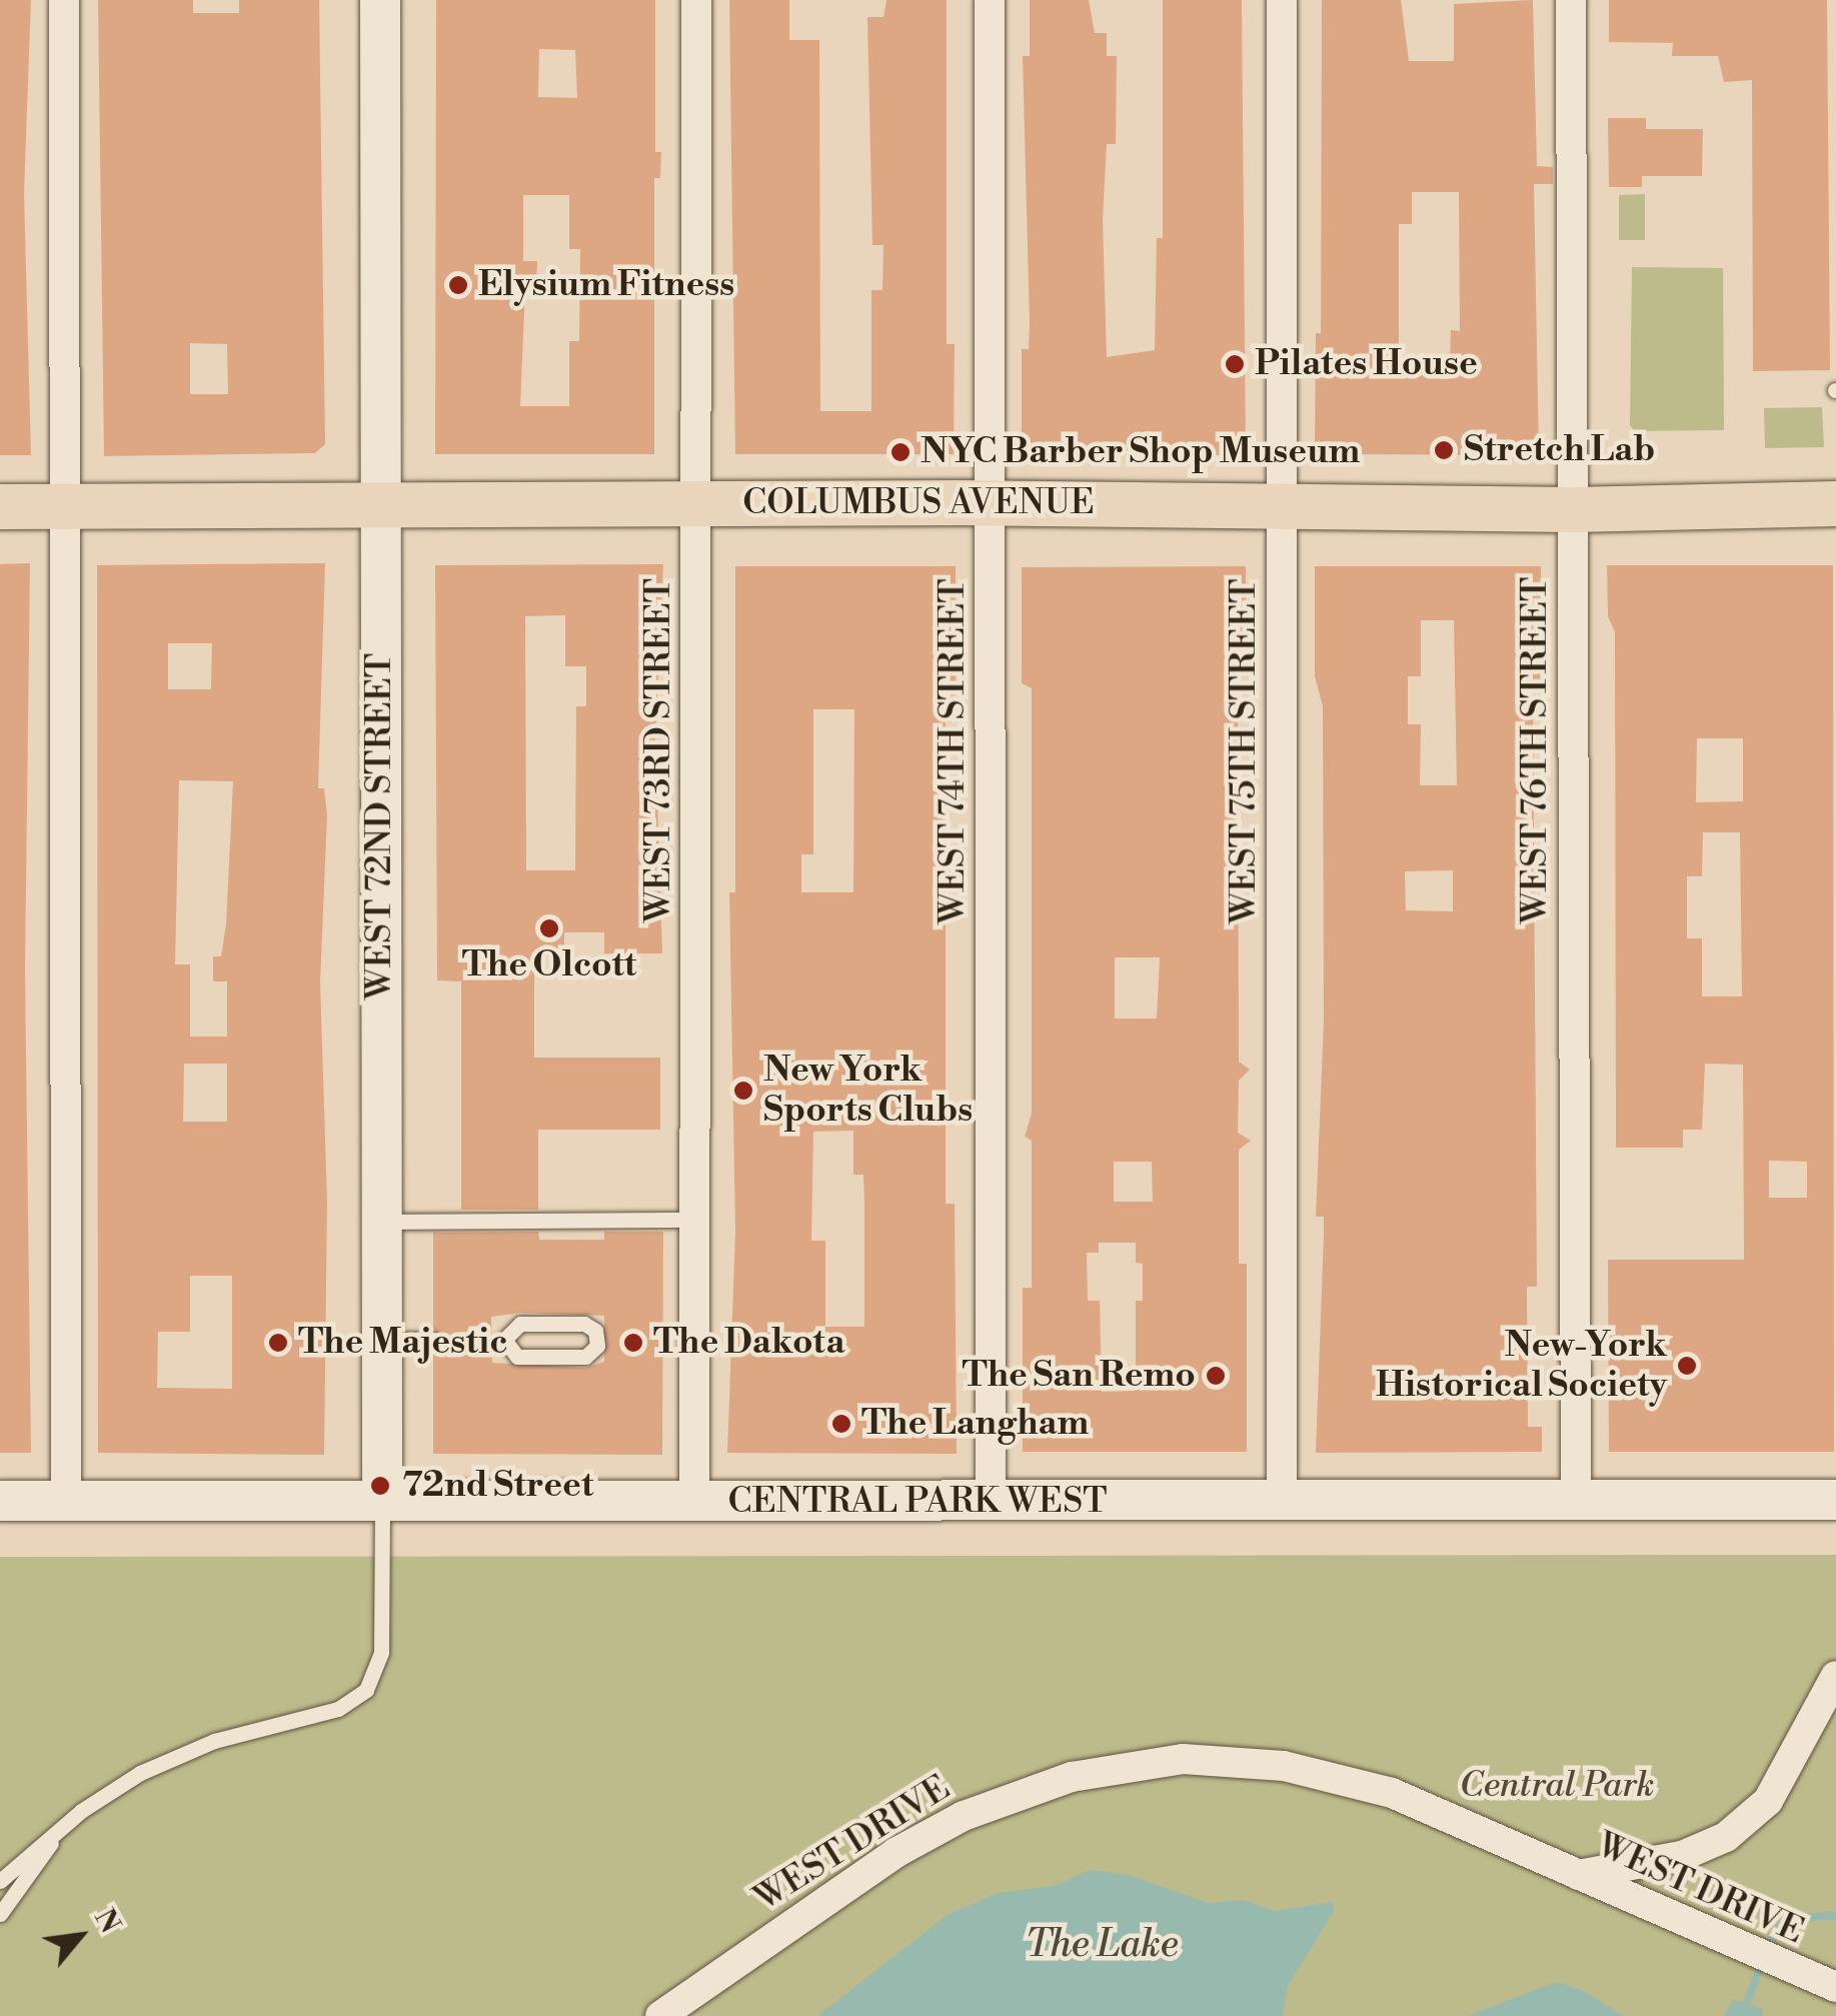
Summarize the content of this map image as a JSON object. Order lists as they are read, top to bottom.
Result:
{
  "streets": {
    "main road": ["COLUMBUS AVENUE", "WEST 72ND STREET", "CENTRAL PARK WEST"],
    "street": [
      "WEST 73RD STREET",
      "WEST 76TH STREET",
      "WEST 74TH STREET",
      "WEST 75TH STREET",
      "WEST DRIVE"
    ]
  },
  "crossings": [
    ["COLUMBUS AVENUE", "WEST 73RD STREET"],
    ["COLUMBUS AVENUE", "WEST 76TH STREET"],
    ["COLUMBUS AVENUE", "WEST 74TH STREET"],
    ["COLUMBUS AVENUE", "WEST 75TH STREET"],
    ["COLUMBUS AVENUE", "WEST 72ND STREET"],
    ["WEST 73RD STREET", "CENTRAL PARK WEST"],
    ["WEST 76TH STREET", "CENTRAL PARK WEST"],
    ["WEST 74TH STREET", "CENTRAL PARK WEST"],
    ["WEST 75TH STREET", "CENTRAL PARK WEST"],
    ["WEST 72ND STREET", "CENTRAL PARK WEST"]
  ],
  "water": ["The Lake"],
  "parks": ["Central Park"],
  "places": [
    "Elysium Fitness",
    "Pilates House",
    "Stretch Lab",
    "NYC Barber Shop Museum",
    "The Olcott",
    "New York Sports Clubs",
    "The Majestic",
    "The Dakota",
    "New-York Historical Society",
    "The San Remo",
    "The Langham",
    "72nd Street"
  ],
  "north": "top right"
}
